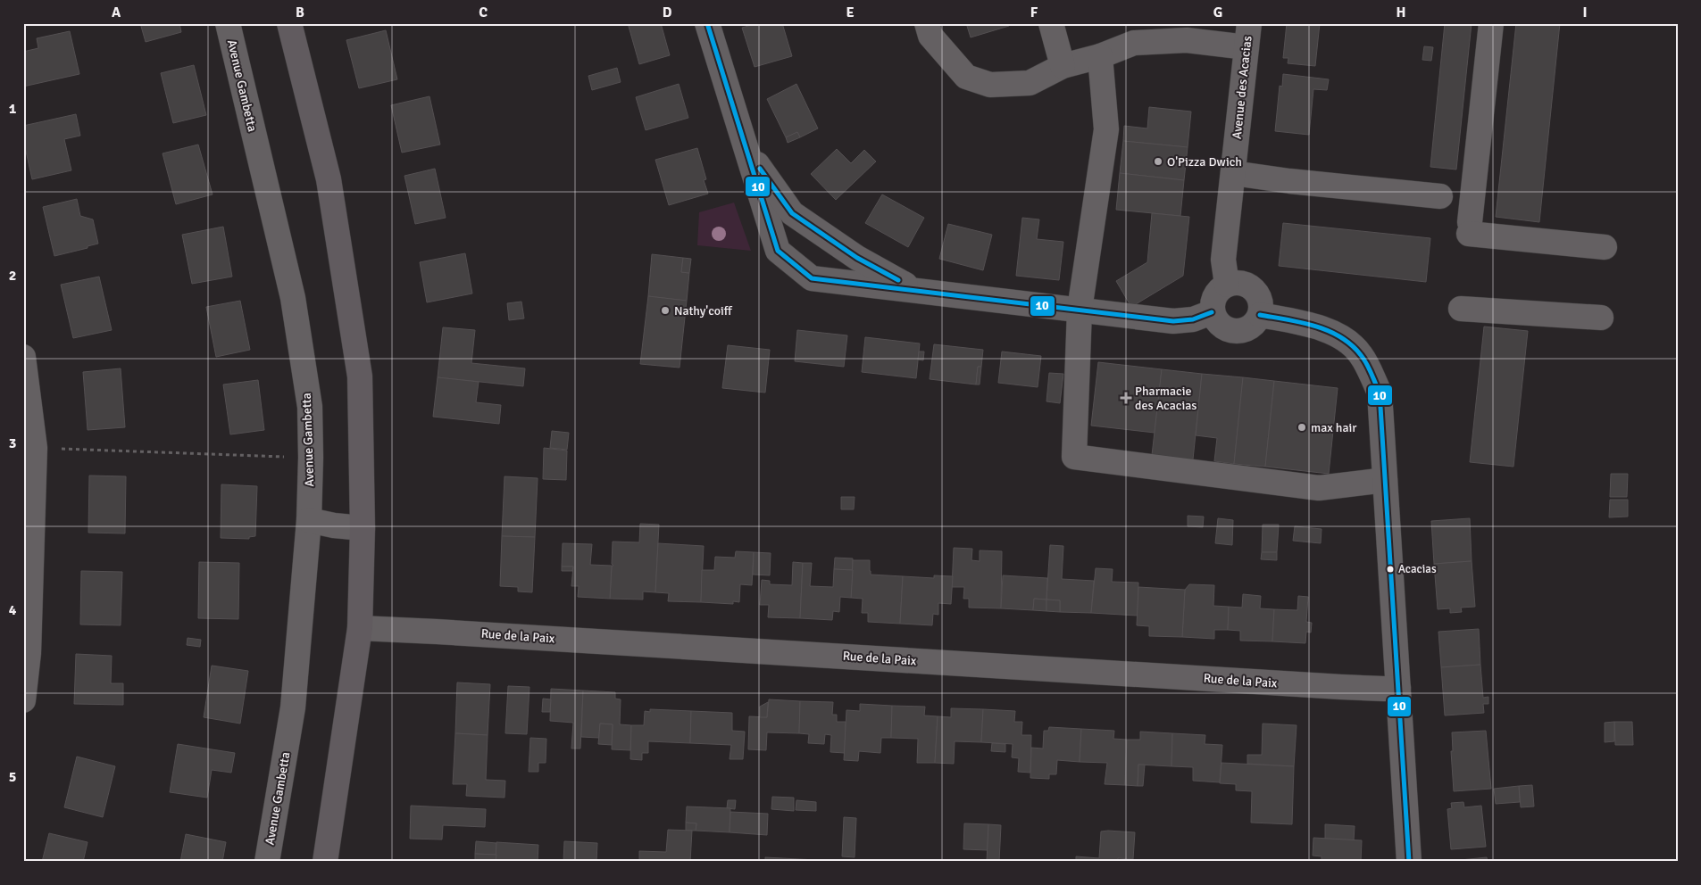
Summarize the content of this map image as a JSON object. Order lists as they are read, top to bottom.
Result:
{
  "streets": {
    "street": ["Avenue Gambetta", "Avenue des Acacias", "Rue de la Paix"]
  },
  "places": {
    "other": [
      "O'Pizza Dwich",
      "Nathy'coiff",
      "max hair",
      "Acacias"
    ],
    "health": ["Pharmacie des Acacias"]
  },
  "lines": ["transit line 10"],
  "grid": {
    "columns": [
      "A",
      "B",
      "C",
      "D",
      "E",
      "F",
      "G",
      "H",
      "I"
    ],
    "rows": [
      "1",
      "2",
      "3",
      "4",
      "5"
    ]
  }
}
